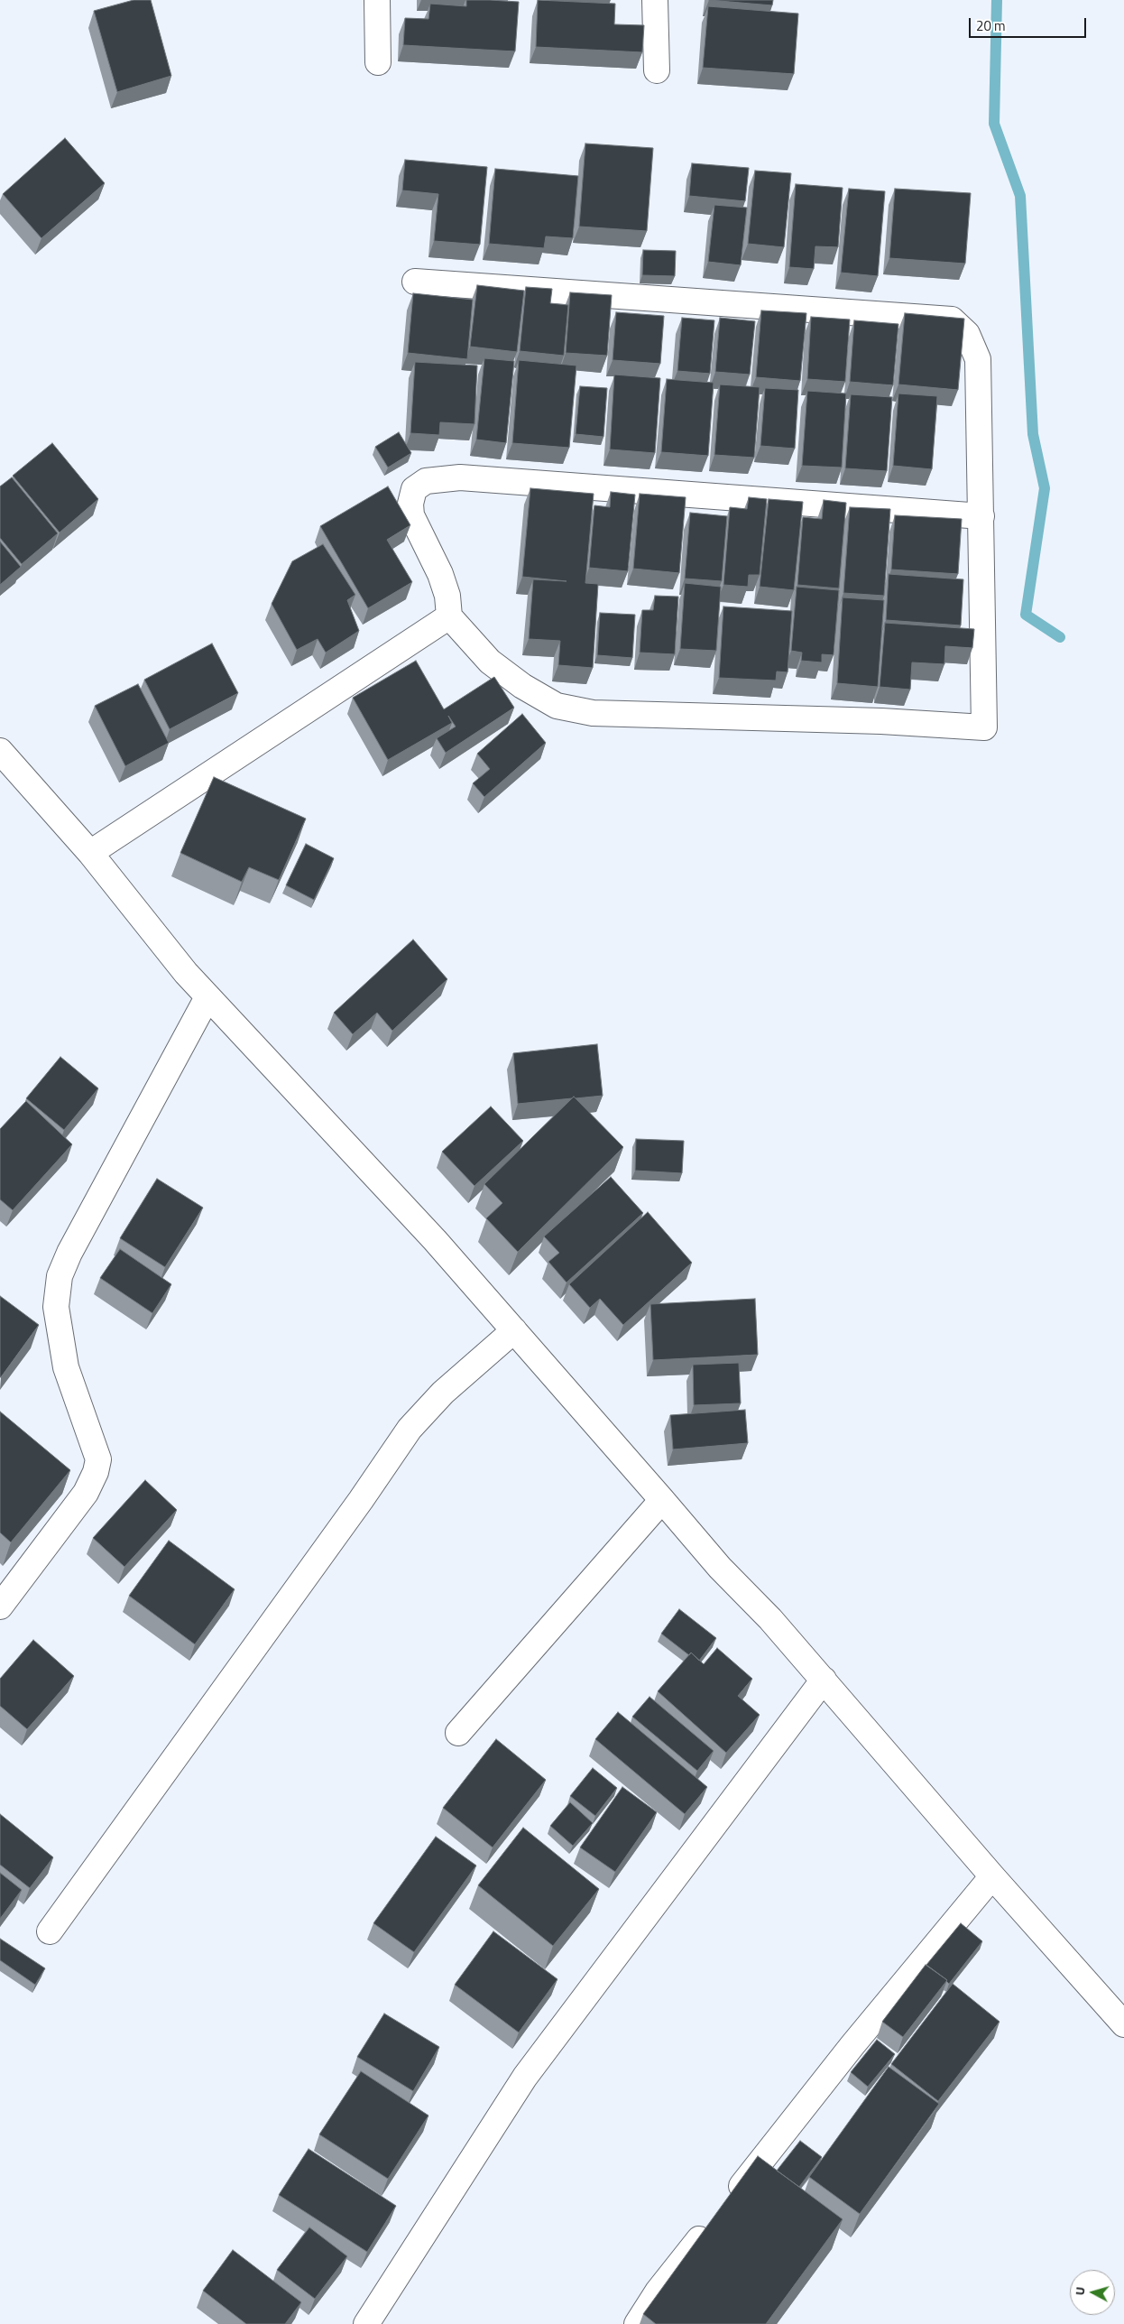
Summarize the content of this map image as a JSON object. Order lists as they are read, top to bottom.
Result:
{
  "scale_bar": "20 m",
  "north": "left"
}
